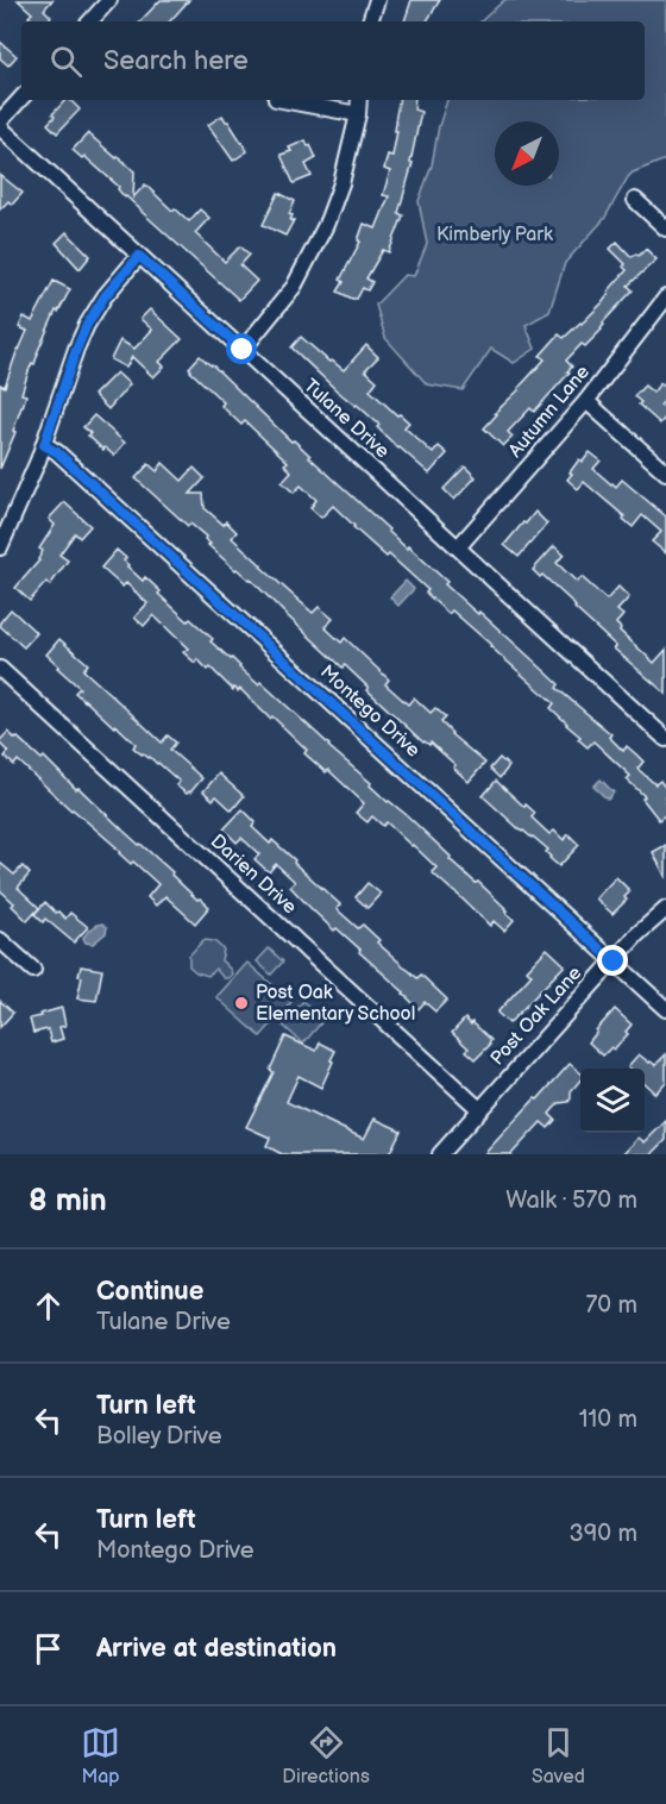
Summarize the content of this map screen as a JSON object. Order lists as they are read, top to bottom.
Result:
{
  "streets": {
    "street": [
      "Autumn Lane",
      "Tulane Drive",
      "Montego Drive",
      "Darien Drive",
      "Post Oak Lane"
    ]
  },
  "crossings": [
    ["Autumn Lane", "Tulane Drive"],
    ["Montego Drive", "Post Oak Lane"],
    ["Darien Drive", "Post Oak Lane"]
  ],
  "parks": ["Kimberly Park"],
  "places": ["Post Oak Elementary School"],
  "north": "bottom left",
  "page": {
    "search": "Search here",
    "heading": ["8 min", "Walk · 570 m"],
    "list": [
      ["Continue", "Tulane Drive", "70 m"],
      ["Turn left", "Bolley Drive", "110 m"],
      ["Turn left", "Montego Drive", "390 m"],
      "Arrive at destination"
    ],
    "nav": ["Map", "Directions", "Saved"]
  }
}
